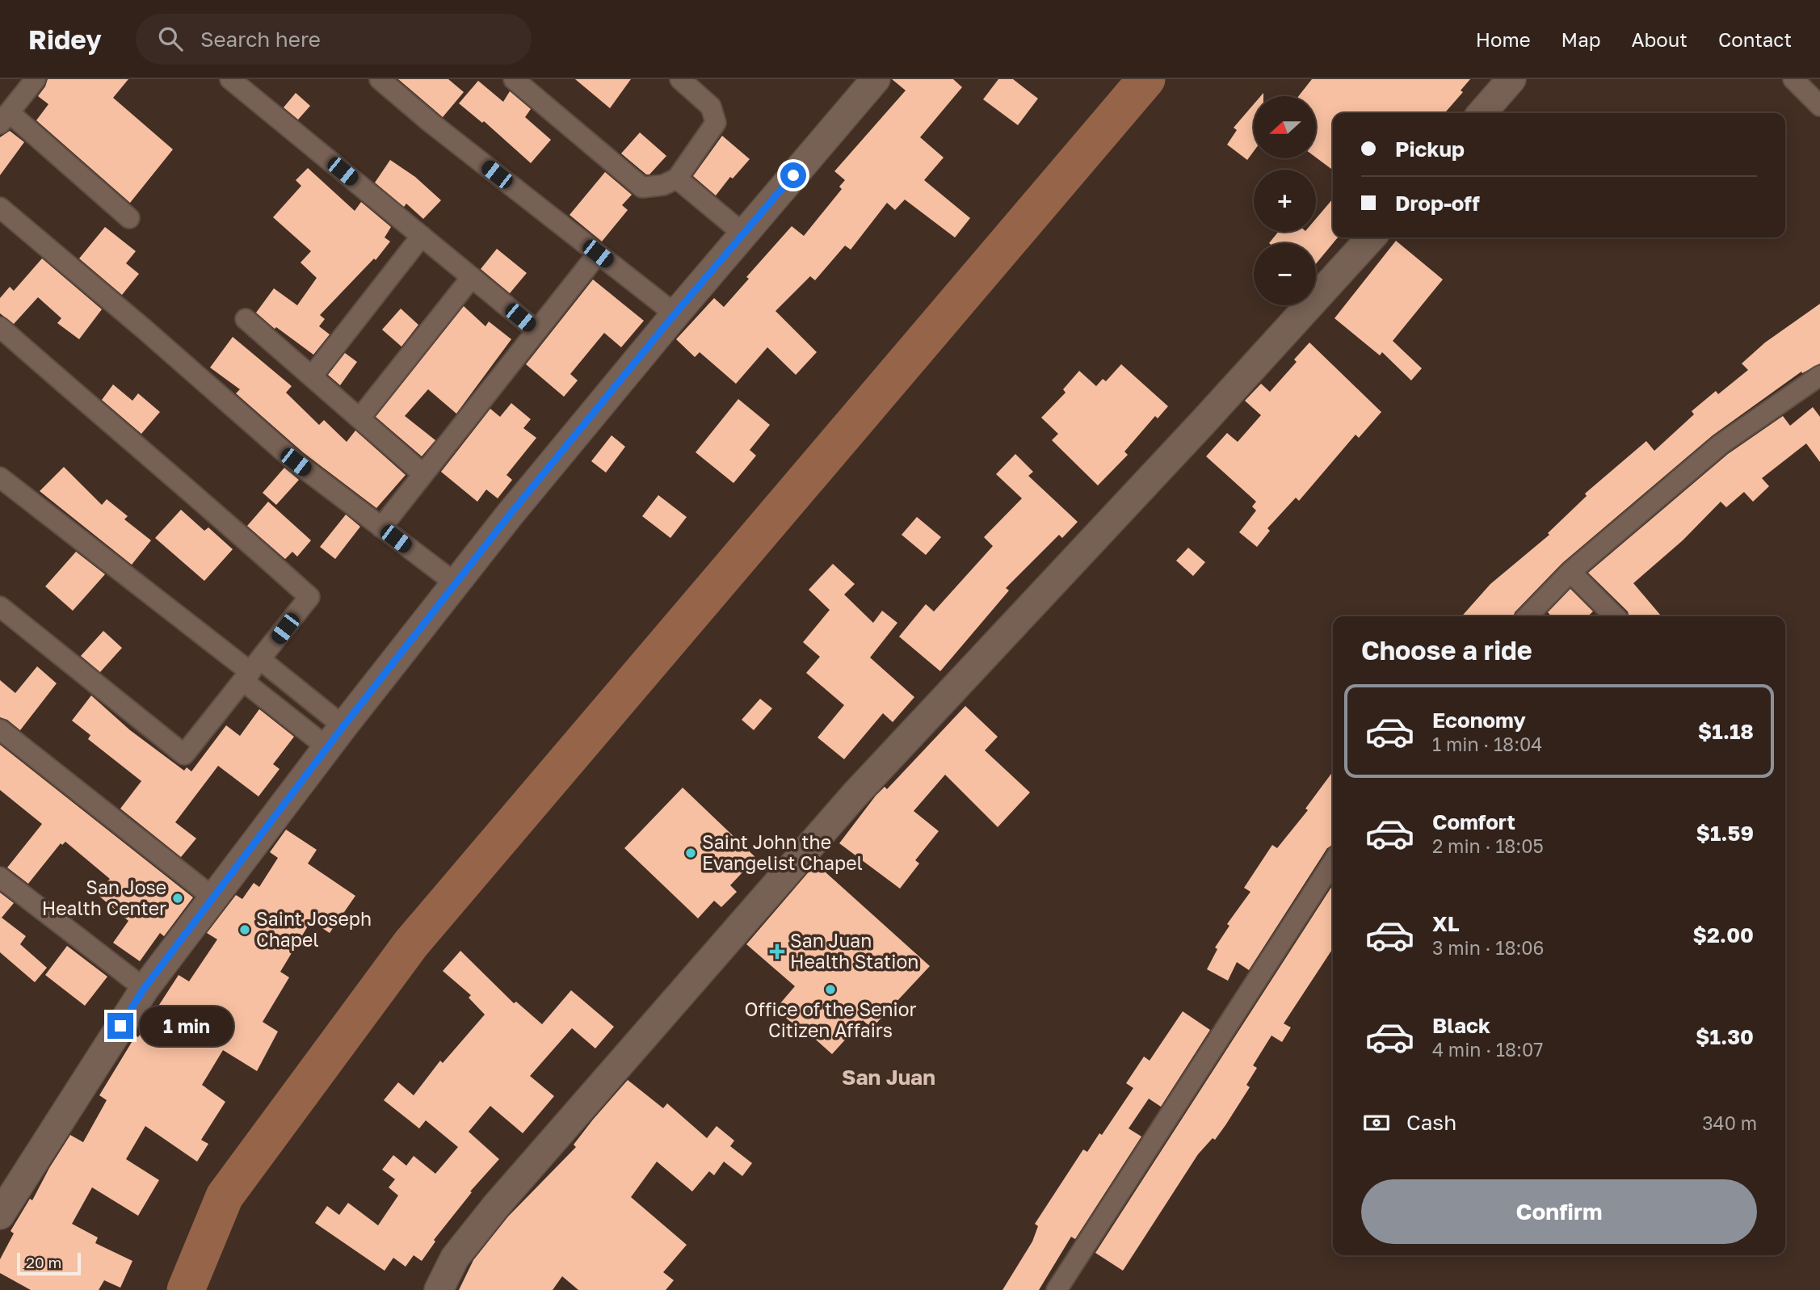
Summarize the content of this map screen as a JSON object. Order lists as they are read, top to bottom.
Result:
{
  "districts": ["San Juan"],
  "places": {
    "other": [
      "Saint John the Evangelist Chapel",
      "San Jose Health Center",
      "Saint Joseph Chapel",
      "Office of the Senior Citizen Affairs"
    ],
    "health": ["San Juan Health Station"]
  },
  "scale_bar": "20 m",
  "north": "left",
  "page": {
    "header": "Ridey",
    "search": "Search here",
    "nav": [
      "Home",
      "Map",
      "About",
      "Contact"
    ],
    "map_buttons": ["+", "−"],
    "banner": ["Pickup", "Drop-off"],
    "heading": "Choose a ride",
    "list": [
      {
        "name": "Economy",
        "note": "1 min · 18:04",
        "value": "$1.18"
      },
      {
        "name": "Comfort",
        "note": "2 min · 18:05",
        "value": "$1.59"
      },
      {
        "name": "XL",
        "note": "3 min · 18:06",
        "value": "$2.00"
      },
      {
        "name": "Black",
        "note": "4 min · 18:07",
        "value": "$1.30"
      }
    ],
    "bubble": "1 min",
    "pay": ["Cash", "340 m"],
    "buttons": "Confirm",
    "scale": "20 m"
  }
}
